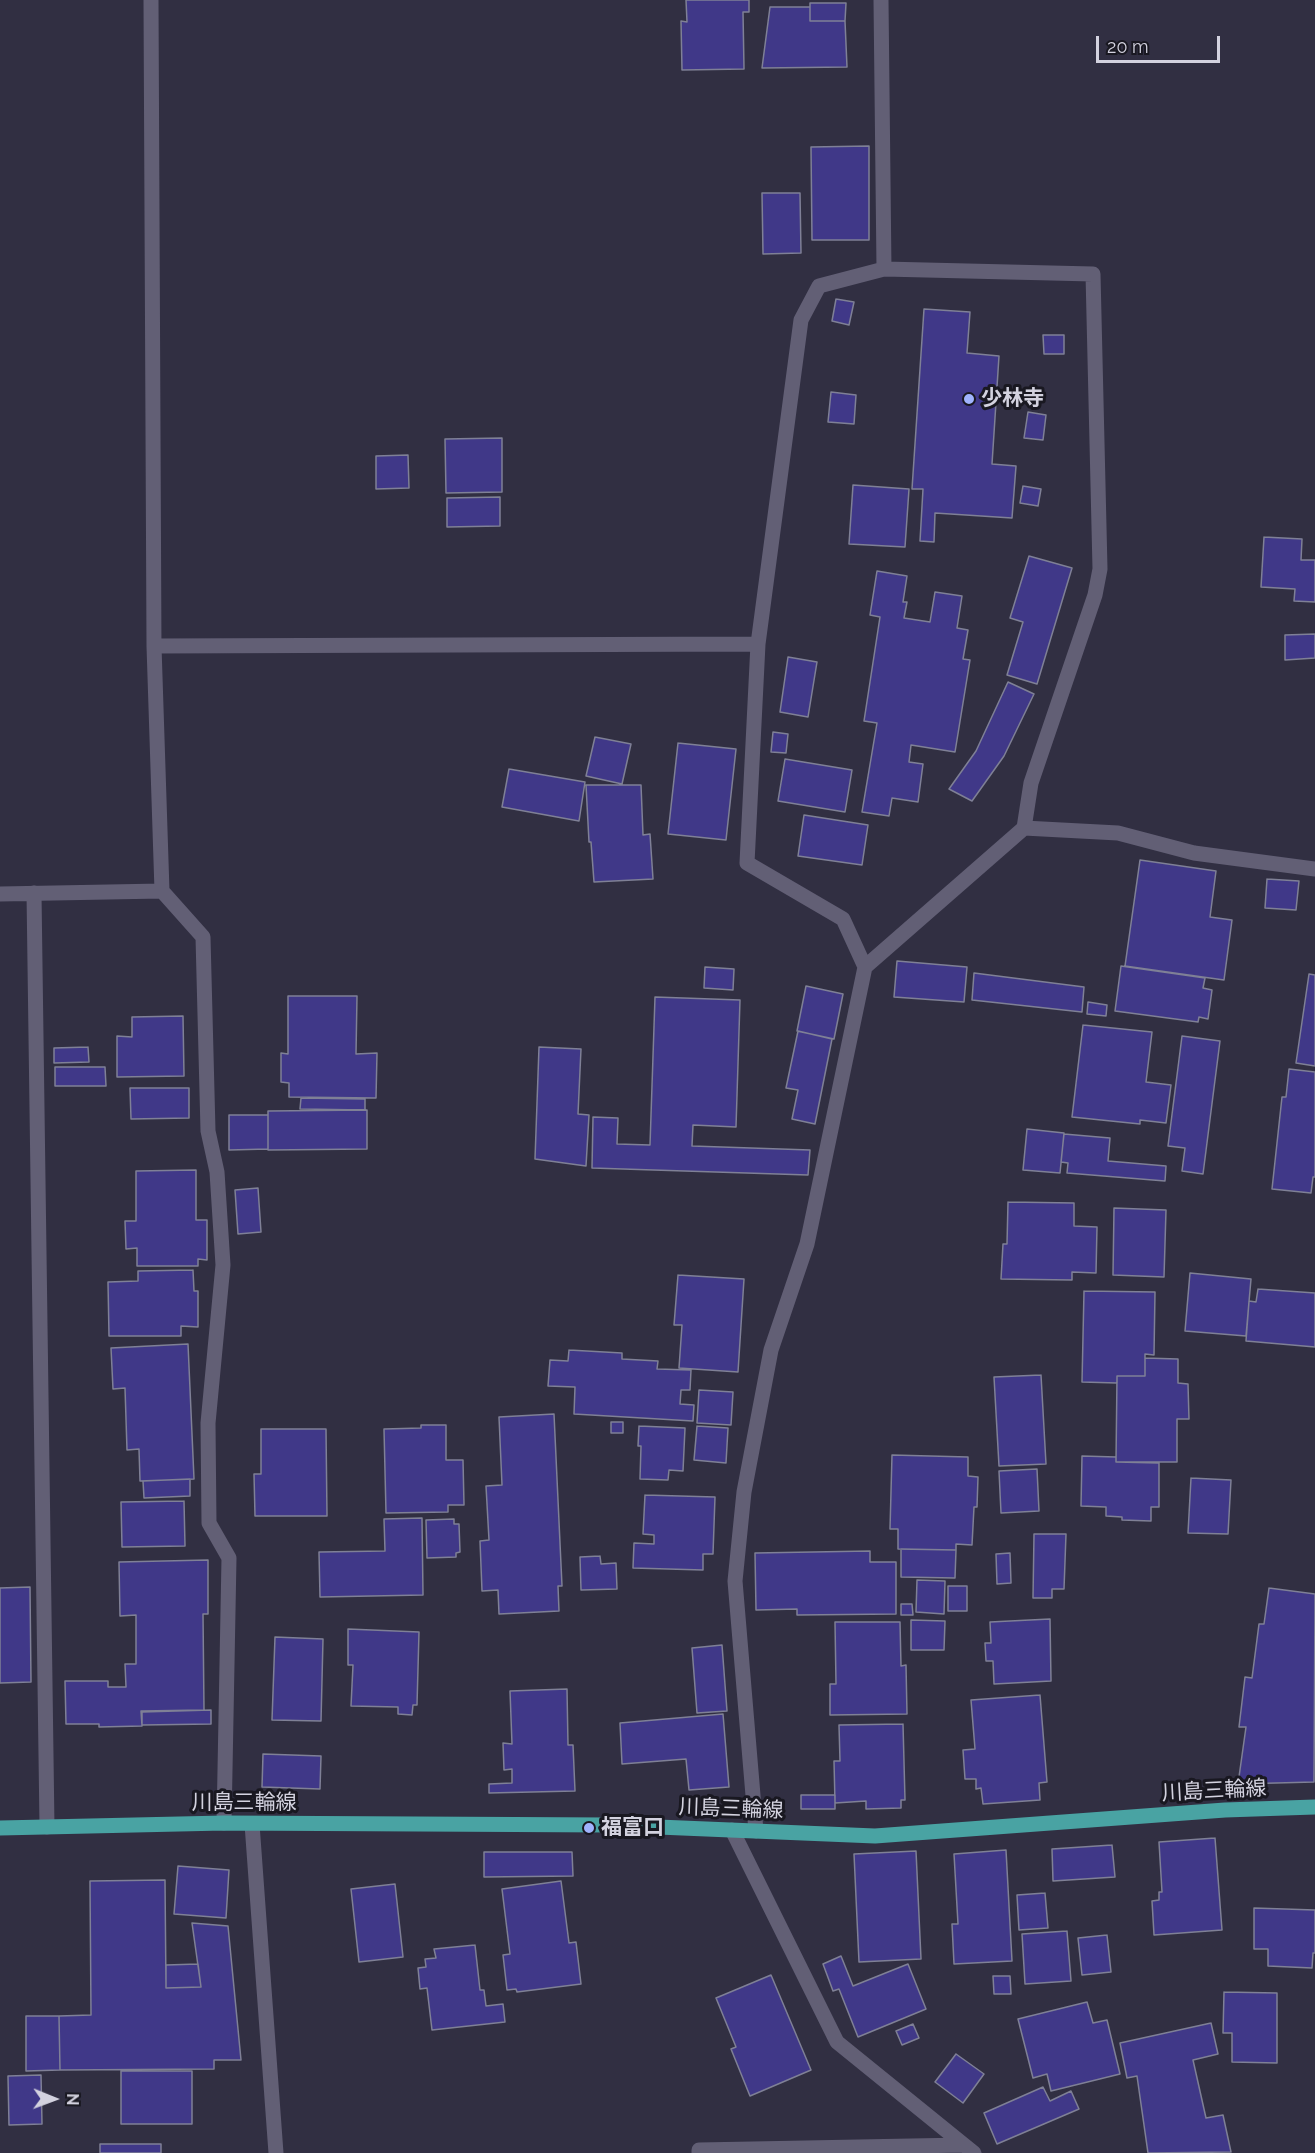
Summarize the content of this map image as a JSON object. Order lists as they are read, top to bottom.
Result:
{
  "streets": {
    "main road": ["川島三輪線"]
  },
  "places": ["少林寺", "福富口"],
  "scale_bar": "20 m",
  "north": "right"
}
